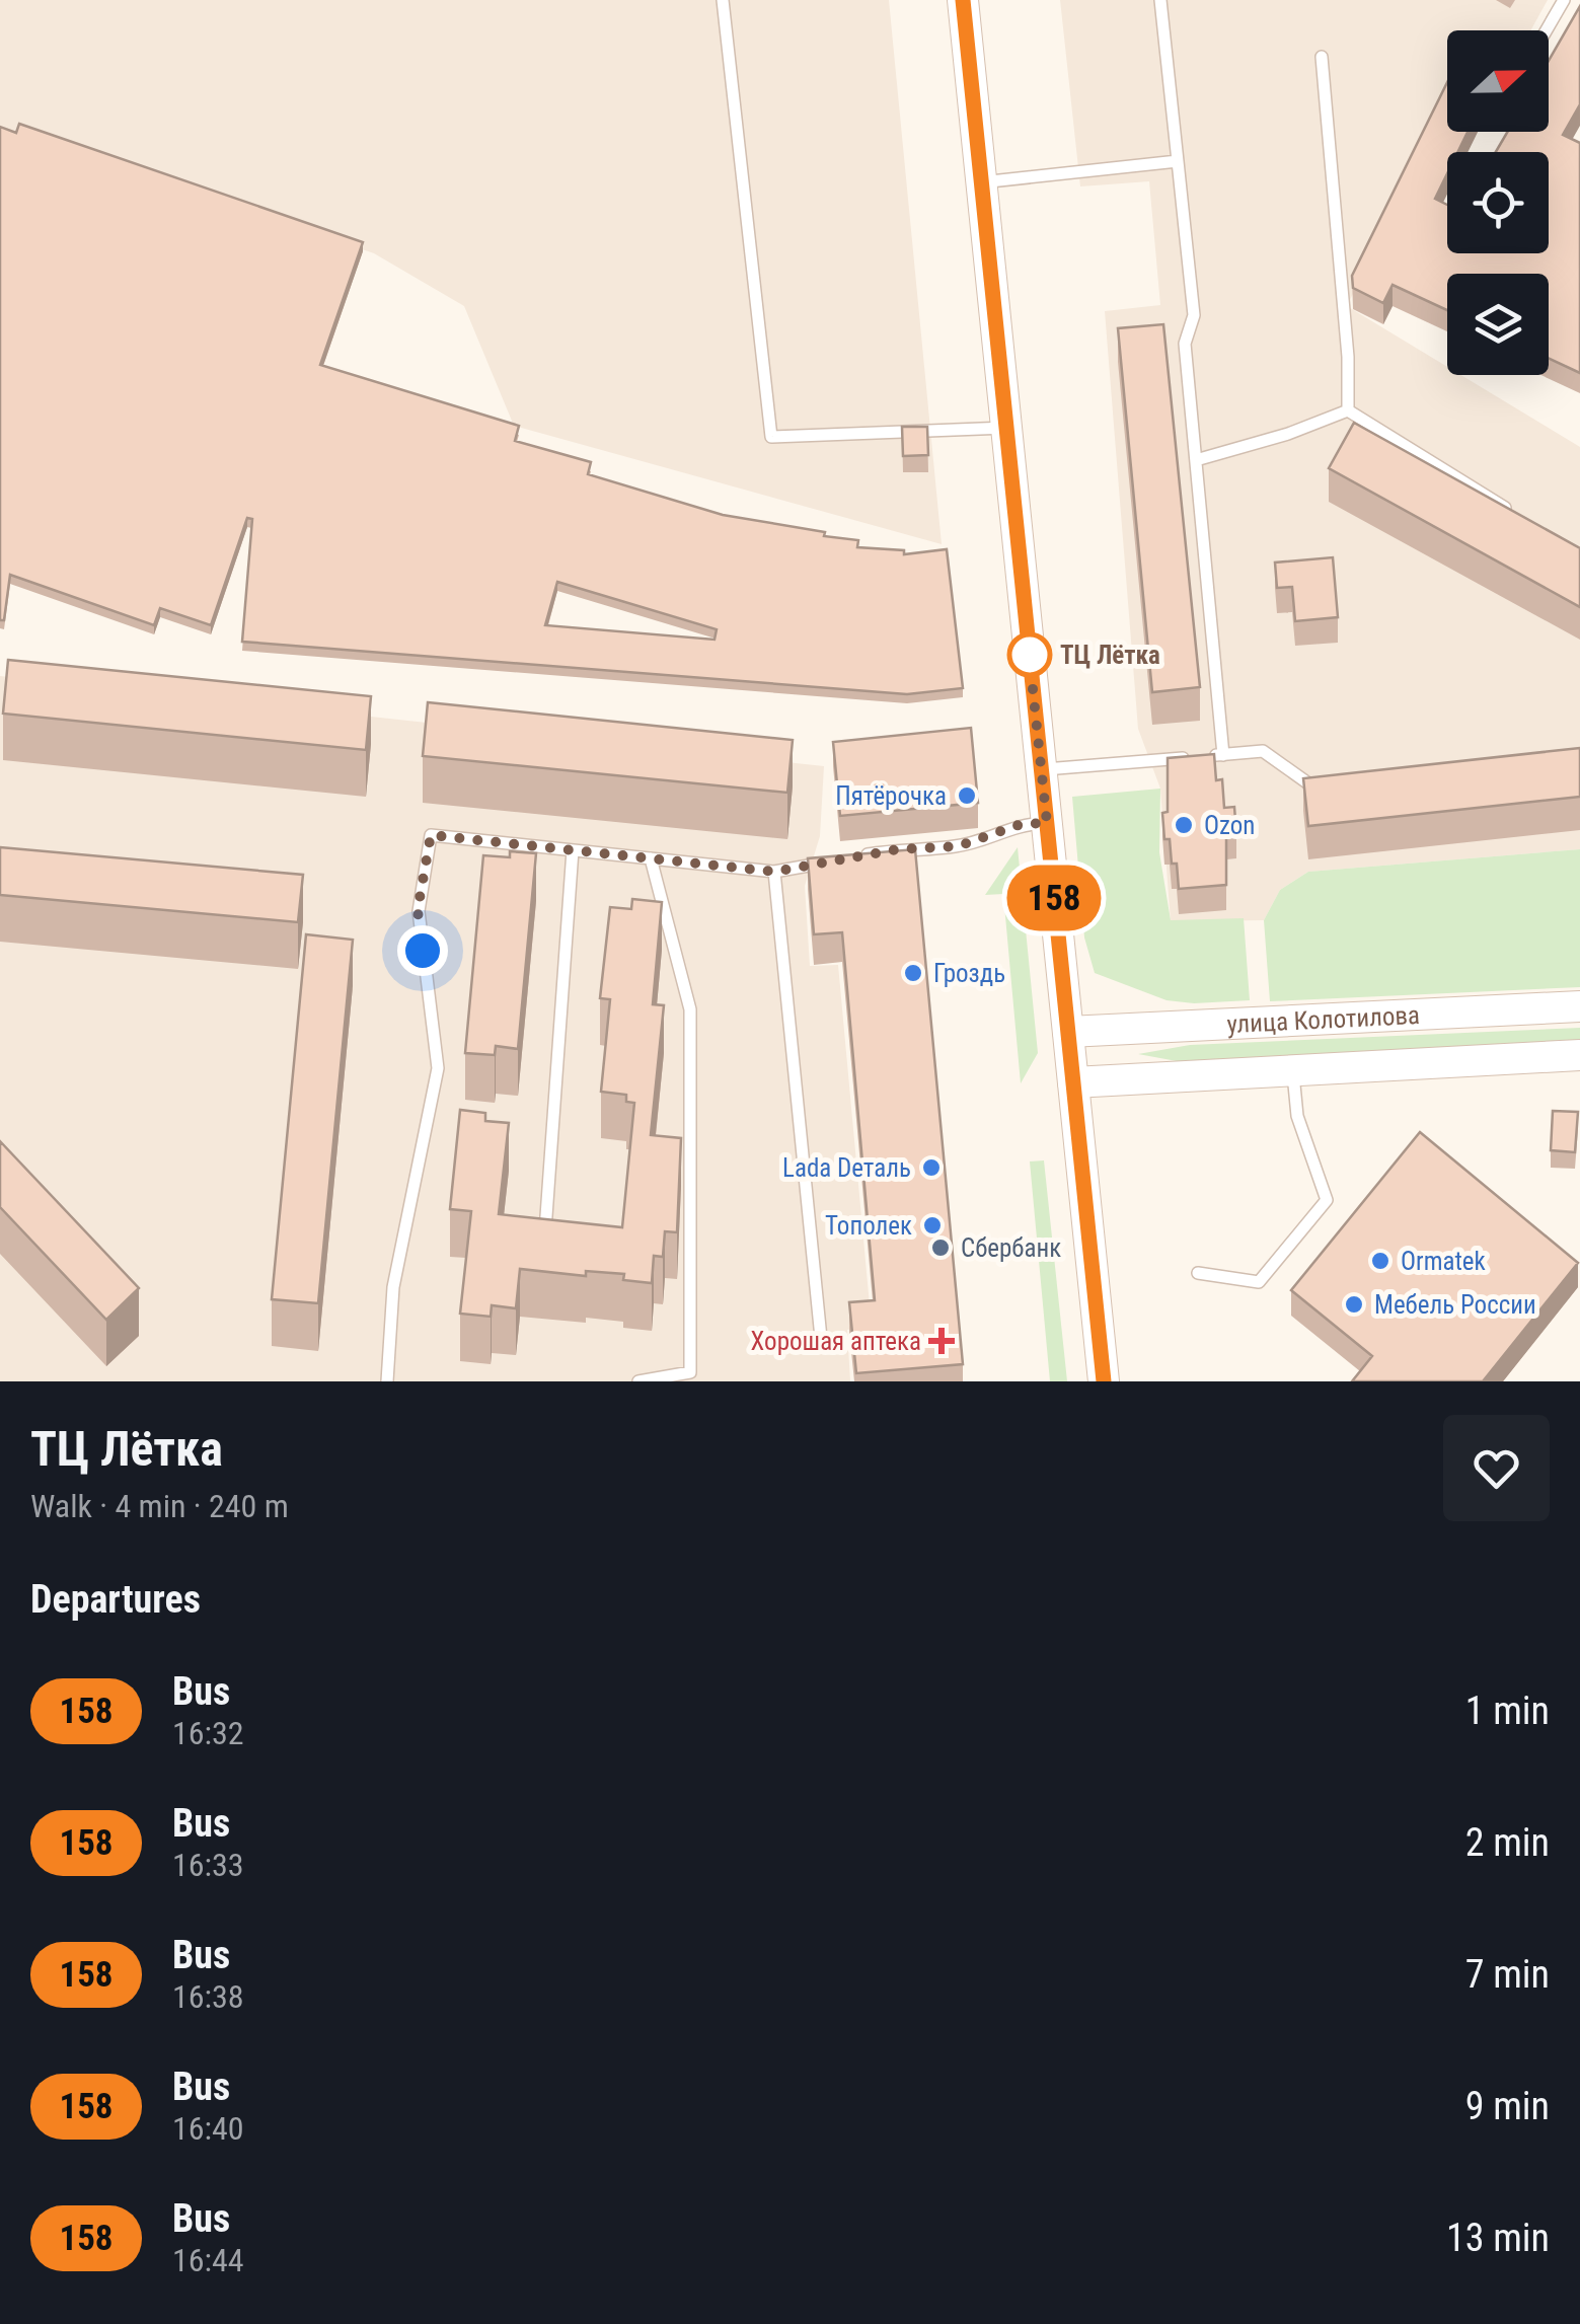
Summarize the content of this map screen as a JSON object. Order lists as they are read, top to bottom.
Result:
{
  "streets": {
    "main road": ["улица Колотилова"]
  },
  "places": {
    "other": [
      "ТЦ Лётка",
      "Пятёрочка",
      "Ozon",
      "Гроздь",
      "Lada Dеталь",
      "Тополек",
      "Сбербанк",
      "Ormatek",
      "Мебель России"
    ],
    "health": ["Хорошая аптека"]
  },
  "lines": ["bus line 158"],
  "north": "right",
  "page": {
    "on_map": "158",
    "heading": [
      ["ТЦ Лётка", "Walk · 4 min · 240 m"],
      "Departures"
    ],
    "list": [
      {
        "mark": "158",
        "name": "Bus",
        "note": "16:32",
        "value": "1 min"
      },
      {
        "mark": "158",
        "name": "Bus",
        "note": "16:33",
        "value": "2 min"
      },
      {
        "mark": "158",
        "name": "Bus",
        "note": "16:38",
        "value": "7 min"
      },
      {
        "mark": "158",
        "name": "Bus",
        "note": "16:40",
        "value": "9 min"
      },
      {
        "mark": "158",
        "name": "Bus",
        "note": "16:44",
        "value": "13 min"
      }
    ]
  }
}
